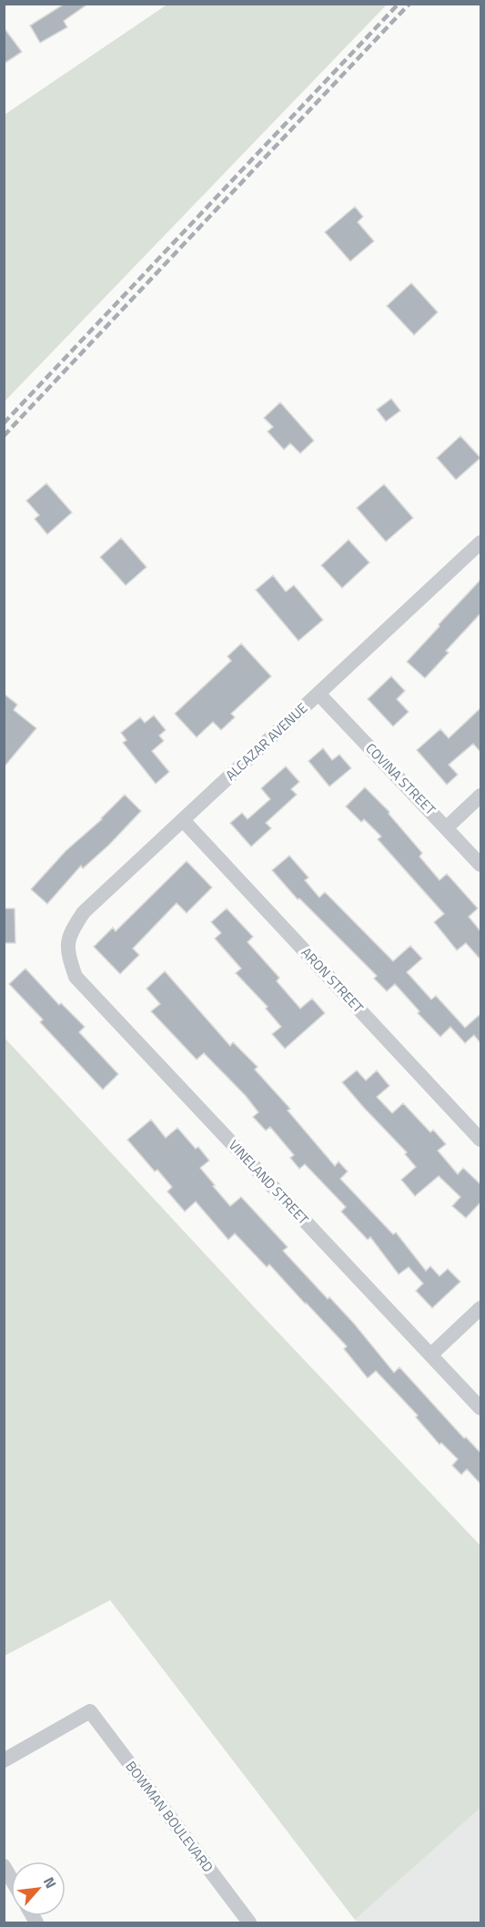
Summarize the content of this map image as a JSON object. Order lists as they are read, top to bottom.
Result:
{
  "streets": {
    "street": [
      "ALCAZAR AVENUE",
      "COVINA STREET",
      "ARON STREET",
      "VINELAND STREET",
      "BOWMAN BOULEVARD"
    ]
  },
  "crossings": [
    ["ALCAZAR AVENUE", "COVINA STREET"],
    ["ALCAZAR AVENUE", "ARON STREET"],
    ["ALCAZAR AVENUE", "VINELAND STREET"]
  ],
  "north": "top right"
}
